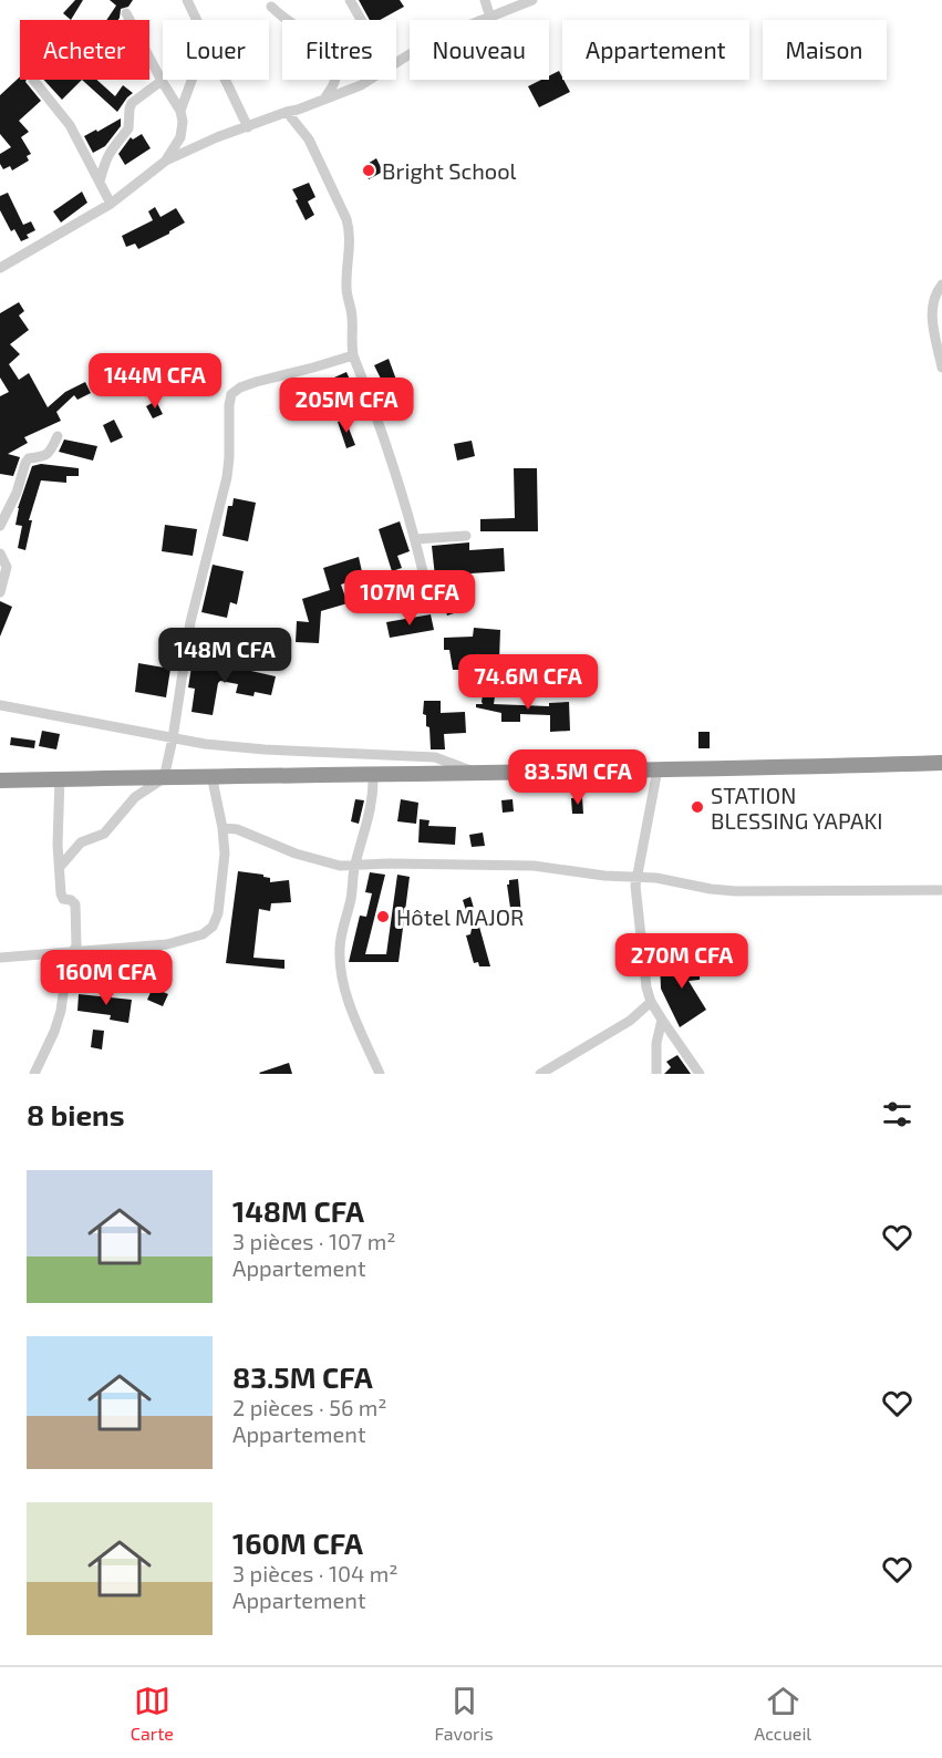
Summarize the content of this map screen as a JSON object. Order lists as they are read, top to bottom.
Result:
{
  "places": ["Bright School", "STATION BLESSING YAPAKI", "Hôtel MAJOR"],
  "page": {
    "chip": [
      "Acheter",
      "Louer",
      "Filtres",
      "Nouveau",
      "Appartement",
      "Maison"
    ],
    "price": [
      "144M CFA",
      "205M CFA",
      "107M CFA",
      "148M CFA",
      "74.6M CFA",
      "83.5M CFA",
      "270M CFA",
      "160M CFA"
    ],
    "heading": "8 biens",
    "list": [
      {
        "name": "148M CFA",
        "note": "3 pièces · 107 m² · Appartement"
      },
      {
        "name": "83.5M CFA",
        "note": "2 pièces · 56 m² · Appartement"
      },
      {
        "name": "160M CFA",
        "note": "3 pièces · 104 m² · Appartement"
      }
    ],
    "tabs": ["Carte", "Favoris", "Accueil"]
  }
}
